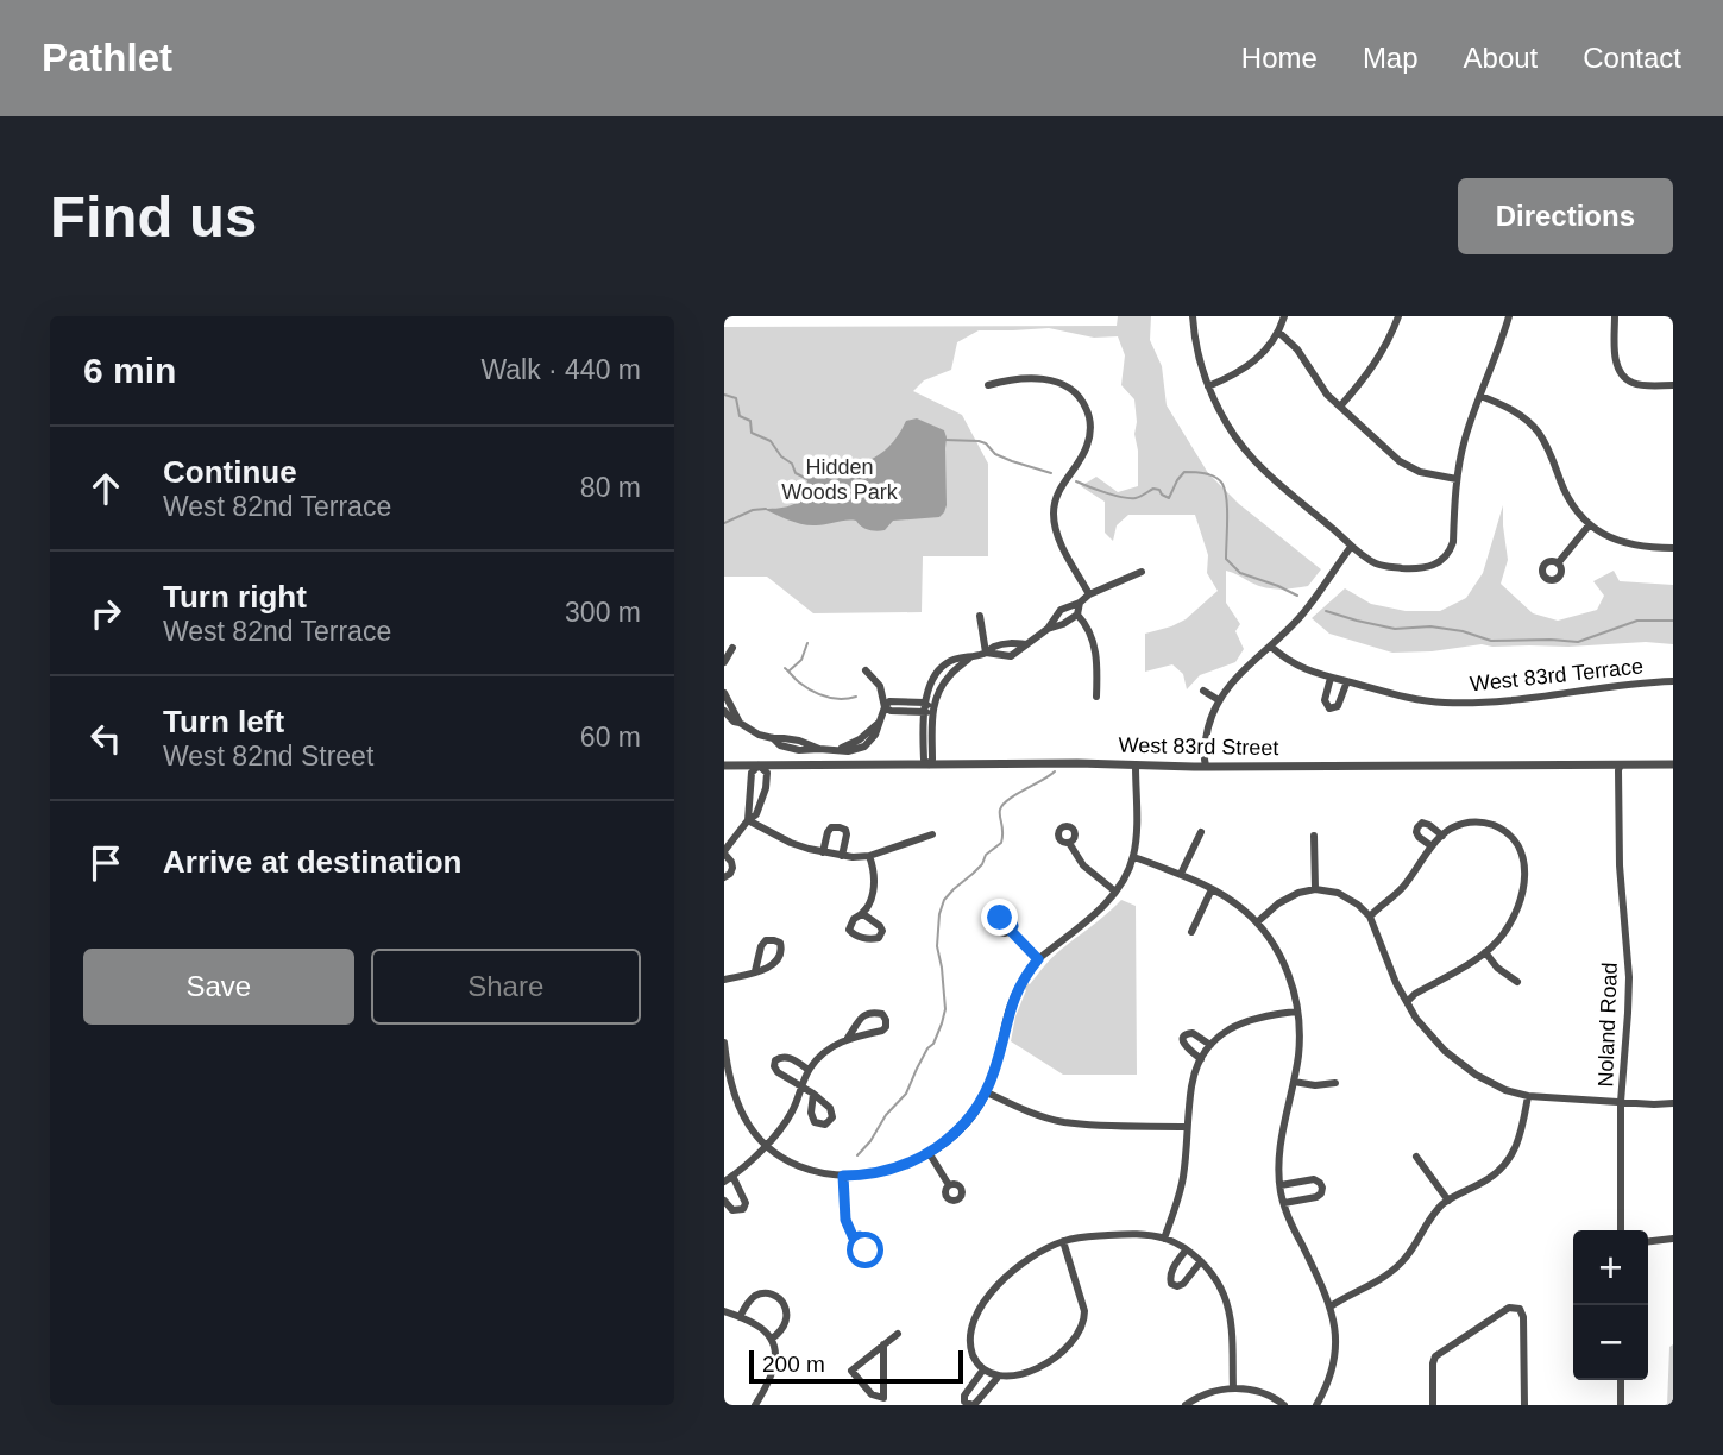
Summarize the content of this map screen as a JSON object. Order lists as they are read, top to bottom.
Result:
{
  "streets": {
    "street": ["West 83rd Terrace", "West 83rd Street", "Noland Road"]
  },
  "crossings": [
    ["West 83rd Street", "Noland Road"]
  ],
  "parks": ["Hidden Woods Park"],
  "scale_bar": "200 m",
  "page": {
    "header": "Pathlet",
    "nav": [
      "Home",
      "Map",
      "About",
      "Contact"
    ],
    "buttons": [
      "Directions",
      ["Save", "Share"]
    ],
    "title": "Find us",
    "heading": ["6 min", "Walk · 440 m"],
    "list": [
      ["Continue", "West 82nd Terrace", "80 m"],
      ["Turn right", "West 82nd Terrace", "300 m"],
      ["Turn left", "West 82nd Street", "60 m"],
      "Arrive at destination"
    ],
    "map_buttons": ["+", "−"],
    "scale": "200 m"
  }
}
